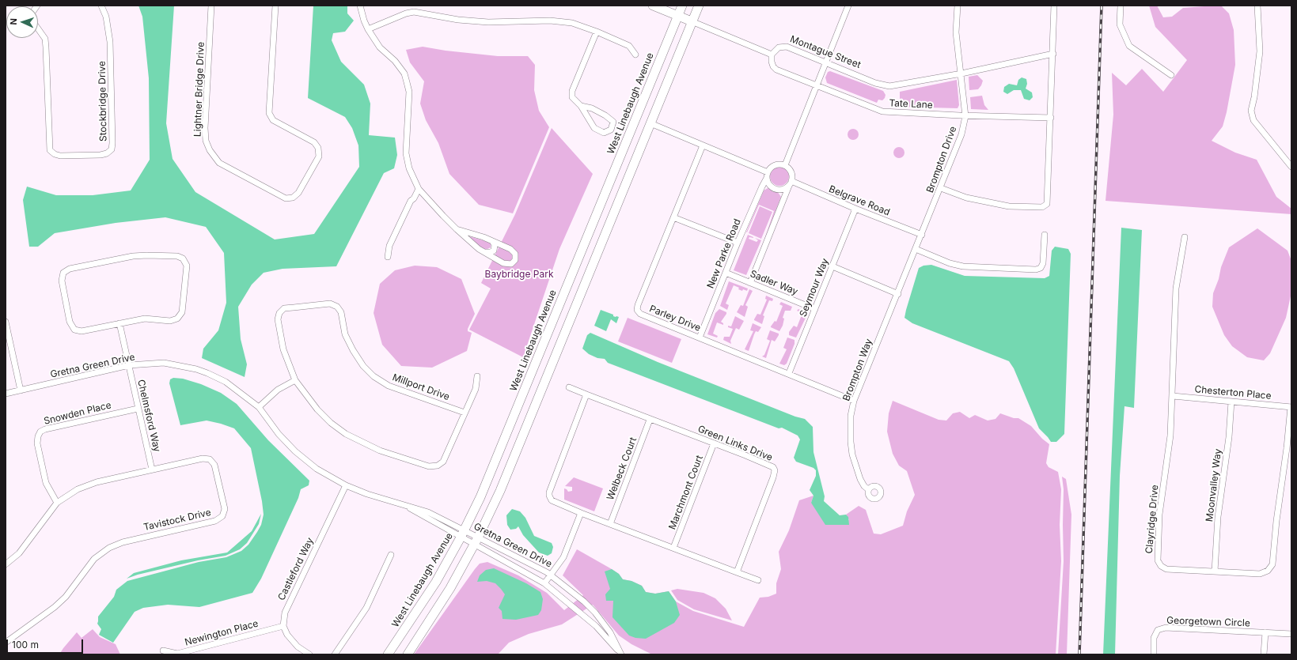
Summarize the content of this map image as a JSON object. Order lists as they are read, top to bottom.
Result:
{
  "streets": {
    "main road": ["West Linebaugh Avenue"],
    "street": [
      "Montague Street",
      "Lightner Bridge Drive",
      "Stockbridge Drive",
      "Tate Lane",
      "Brompton Drive",
      "Belgrave Road",
      "New Parke Road",
      "Sadler Way",
      "Seymour Way",
      "Parley Drive",
      "Gretna Green Drive",
      "Brompton Way",
      "Millport Drive",
      "Chesterton Place",
      "Snowden Place",
      "Chelmsford Way",
      "Green Links Drive",
      "Welbeck Court",
      "Moonvalley Way",
      "Marchmont Court",
      "Clayridge Drive",
      "Tavistock Drive",
      "Castleford Way",
      "Georgetown Circle",
      "Newington Place"
    ]
  },
  "crossings": [
    ["Montague Street", "Tate Lane"],
    ["Montague Street", "Brompton Drive"],
    ["West Linebaugh Avenue", "Gretna Green Drive"],
    ["Tate Lane", "Brompton Drive"],
    ["Brompton Drive", "Belgrave Road"],
    ["Brompton Drive", "Brompton Way"],
    ["Belgrave Road", "New Parke Road"],
    ["Belgrave Road", "Seymour Way"],
    ["New Parke Road", "Sadler Way"],
    ["New Parke Road", "Parley Drive"],
    ["Sadler Way", "Seymour Way"],
    ["Seymour Way", "Parley Drive"],
    ["Parley Drive", "Brompton Way"],
    ["Gretna Green Drive", "Chelmsford Way"],
    ["Gretna Green Drive", "Castleford Way"],
    ["Chesterton Place", "Moonvalley Way"],
    ["Chesterton Place", "Clayridge Drive"],
    ["Snowden Place", "Chelmsford Way"],
    ["Snowden Place", "Tavistock Drive"],
    ["Chelmsford Way", "Tavistock Drive"],
    ["Green Links Drive", "Welbeck Court"],
    ["Green Links Drive", "Marchmont Court"],
    ["Moonvalley Way", "Clayridge Drive"],
    ["Castleford Way", "Newington Place"]
  ],
  "parks": ["Baybridge Park"],
  "scale_bar": "100 m",
  "north": "left"
}
